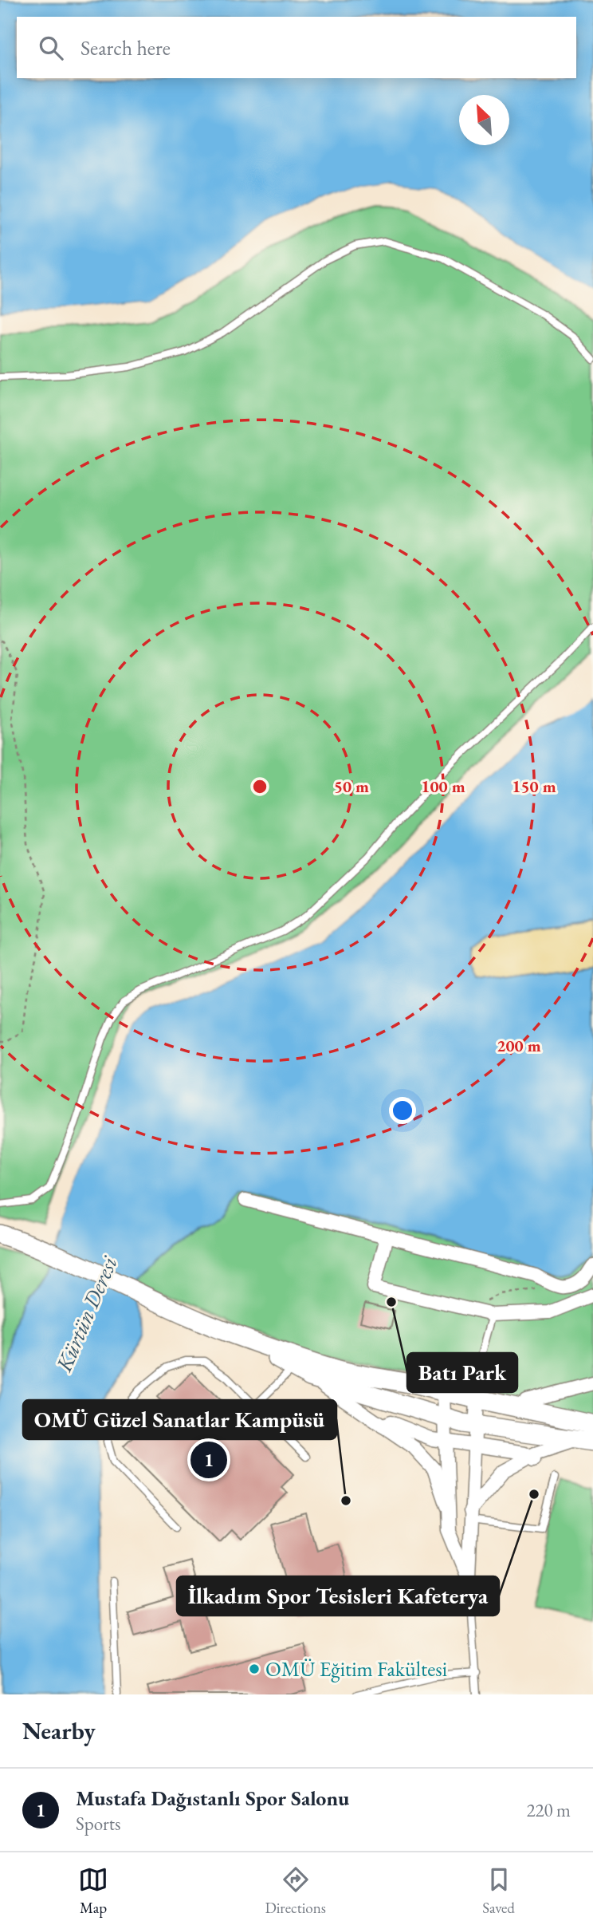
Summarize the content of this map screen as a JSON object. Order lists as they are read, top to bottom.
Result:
{
  "water": ["Kürtün Deresi"],
  "places": [
    "Batı Park",
    "İlkadım Spor Tesisleri Kafeterya",
    "OMÜ Güzel Sanatlar Kampüsü",
    "OMÜ Eğitim Fakültesi"
  ],
  "north": "top left",
  "page": {
    "search": "Search here",
    "pins": "1",
    "heading": "Nearby",
    "list": [
      {
        "mark": "1",
        "name": "Mustafa Dağıstanlı Spor Salonu",
        "note": "Sports",
        "value": "220 m"
      }
    ],
    "nav": ["Map", "Directions", "Saved"]
  },
  "rings": [
    "50 m",
    "100 m",
    "150 m",
    "200 m"
  ]
}
